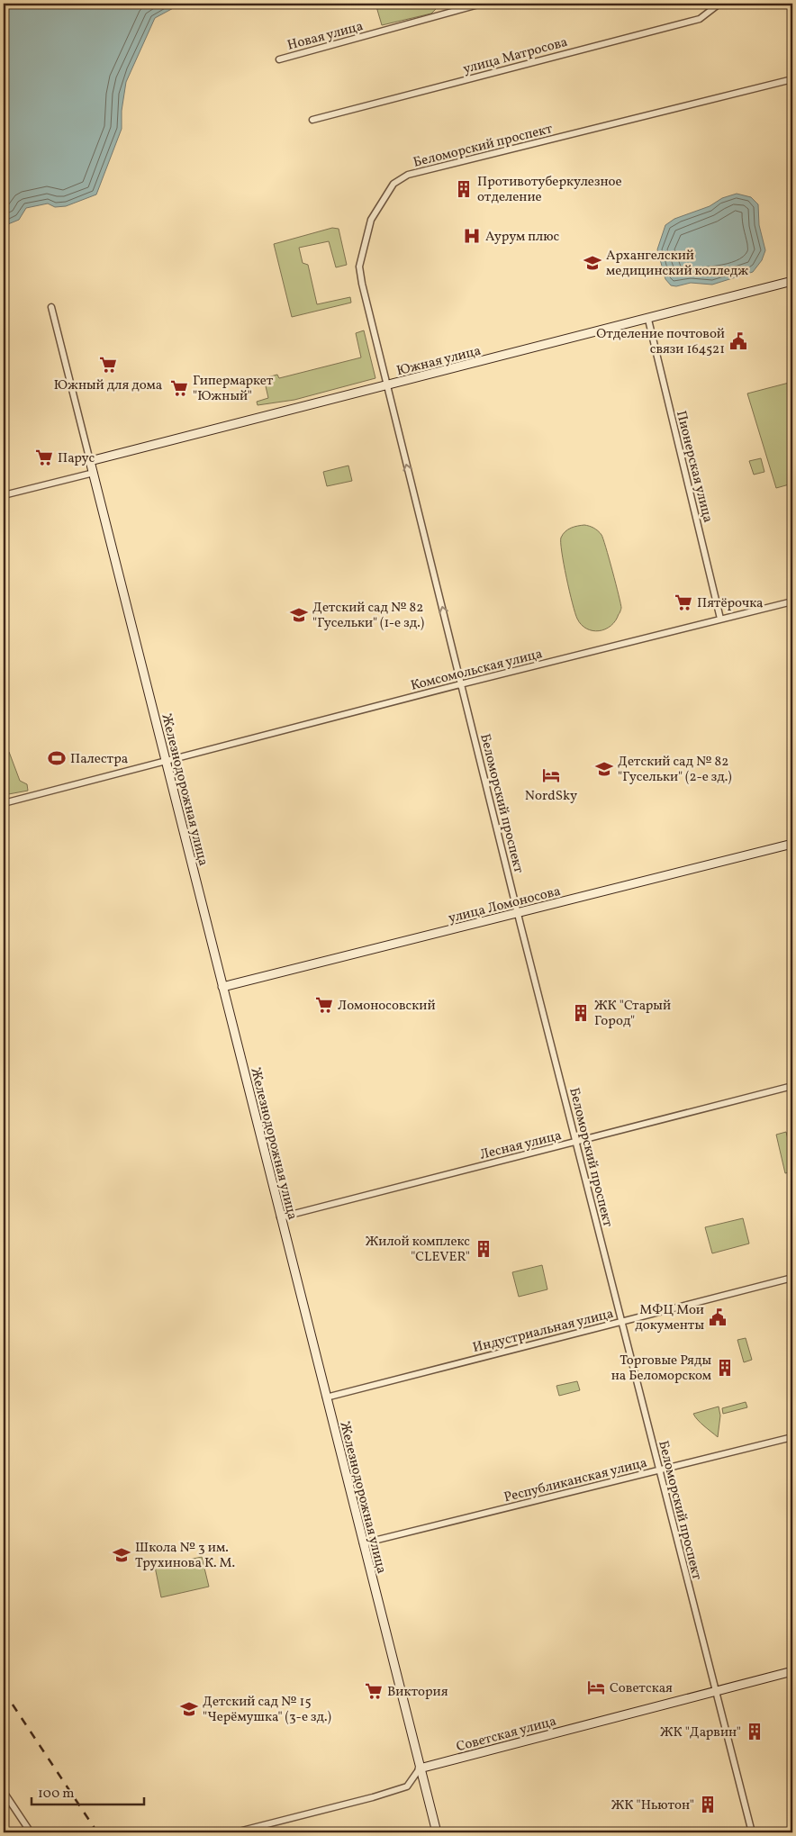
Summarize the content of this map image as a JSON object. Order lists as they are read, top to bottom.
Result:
{
  "streets": {
    "main road": [
      "Южная улица",
      "Железнодорожная улица",
      "улица Ломоносова",
      "Советская улица"
    ],
    "street": [
      "Новая улица",
      "улица Матросова",
      "Беломорский проспект",
      "Пионерская улица",
      "Комсомольская улица",
      "Лесная улица",
      "Индустриальная улица",
      "Республиканская улица"
    ]
  },
  "crossings": [
    ["Беломорский проспект", "Южная улица"],
    ["Беломорский проспект", "Комсомольская улица"],
    ["Беломорский проспект", "улица Ломоносова"],
    ["Беломорский проспект", "Лесная улица"],
    ["Беломорский проспект", "Индустриальная улица"],
    ["Беломорский проспект", "Республиканская улица"],
    ["Беломорский проспект", "Советская улица"],
    ["Южная улица", "Пионерская улица"],
    ["Южная улица", "Железнодорожная улица"],
    ["Пионерская улица", "Комсомольская улица"],
    ["Комсомольская улица", "Железнодорожная улица"],
    ["Железнодорожная улица", "улица Ломоносова"],
    ["Железнодорожная улица", "Лесная улица"],
    ["Железнодорожная улица", "Индустриальная улица"],
    ["Железнодорожная улица", "Республиканская улица"],
    ["Железнодорожная улица", "Советская улица"]
  ],
  "places": {
    "building": [
      "Противотуберкулезное отделение",
      "ЖК \"Старый Город\"",
      "Жилой комплекс \"СLEVER\"",
      "Торговые Ряды на Беломорском",
      "ЖК \"Дарвин\"",
      "ЖК \"Ньютон\""
    ],
    "hospital": ["Аурум плюс"],
    "school or university": [
      "Архангелский медицинский колледж",
      "Детский сад № 82 \"Гусельки\" (1-е зд.)",
      "Детский сад № 82 \"Гусельки\" (2-е зд.)",
      "Школа № 3 им. Трухинова К. М.",
      "Детский сад № 15 \"Черёмушка\" (3-е зд.)"
    ],
    "public building": ["Отделение почтовой связи 164521", "МФЦ Мои документы"],
    "supermarket": [
      "Южный для дома",
      "Гипермаркет \"Южный\"",
      "Парус",
      "Пятёрочка",
      "Ломоносовский",
      "Виктория"
    ],
    "sports": ["Палестра"],
    "hotel": ["NordSky", "Советская"]
  },
  "scale_bar": "100 m"
}
